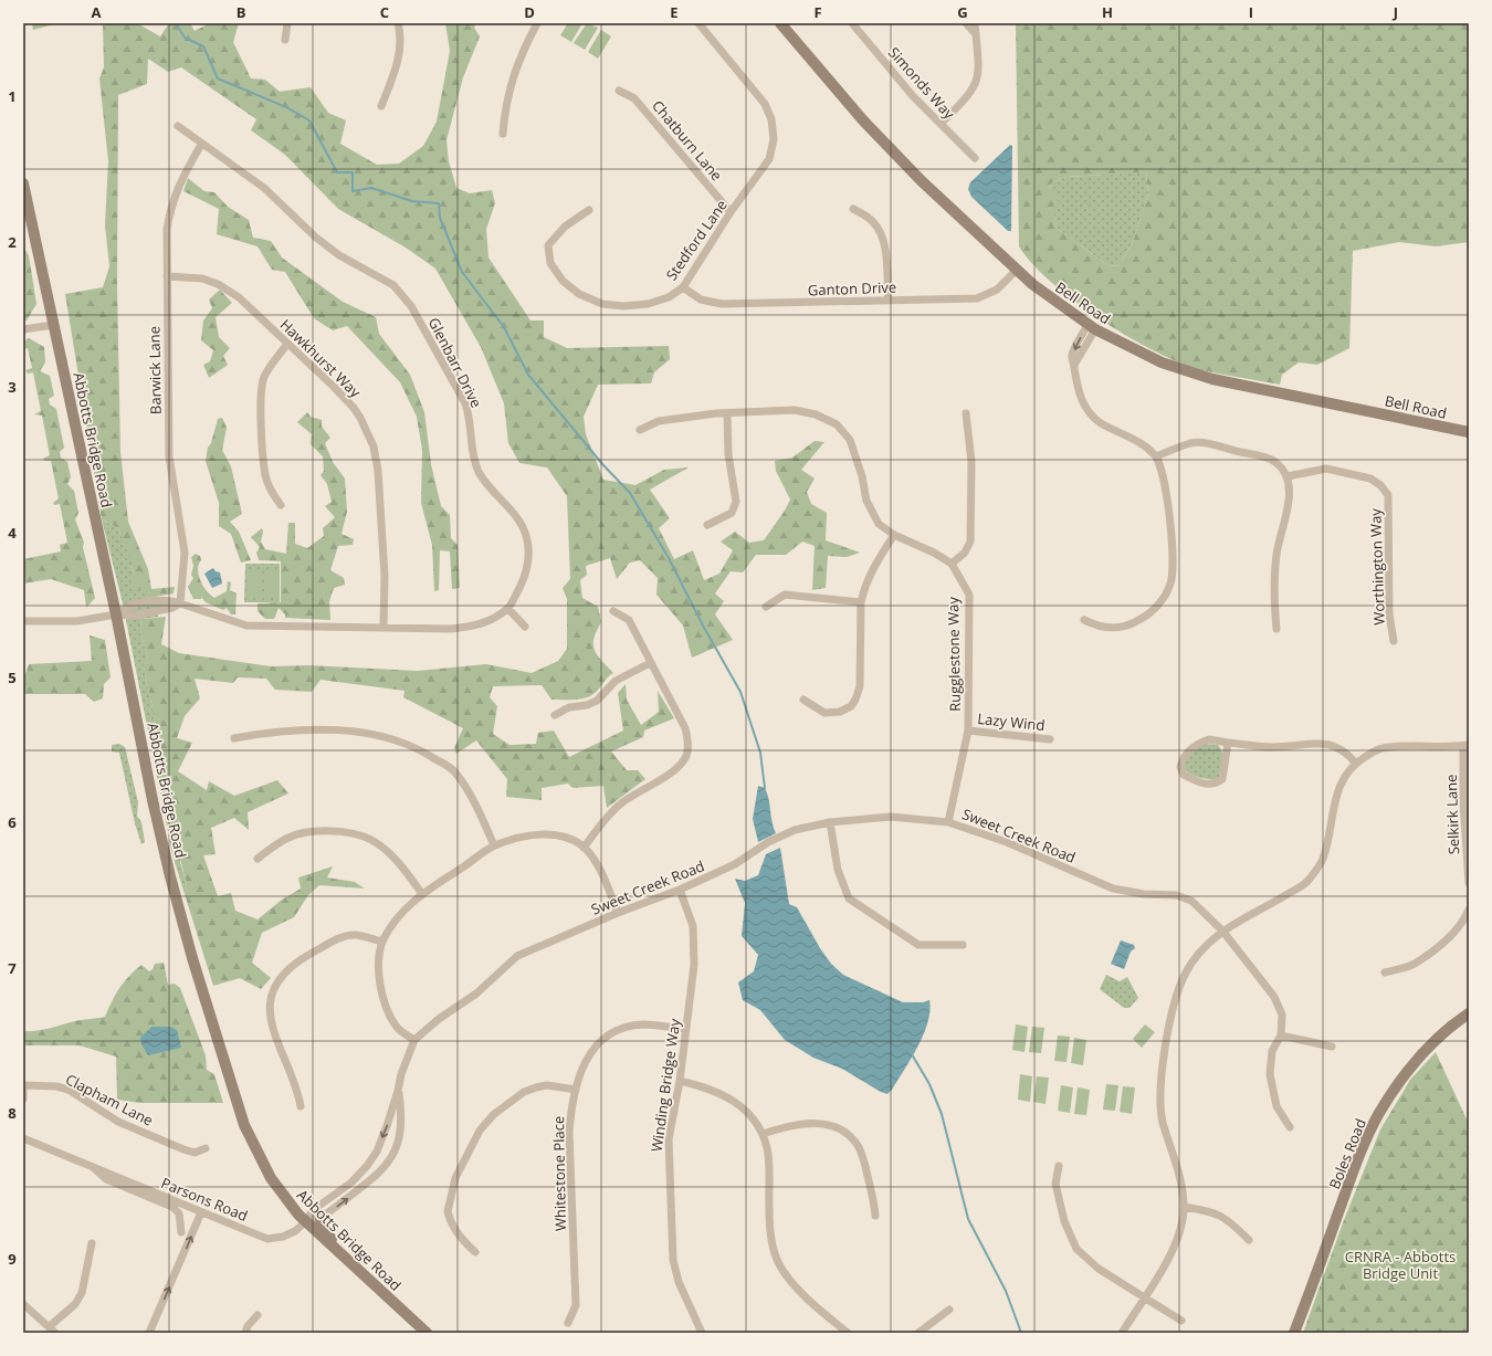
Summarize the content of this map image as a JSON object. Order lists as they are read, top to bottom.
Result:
{
  "streets": {
    "main road": ["Bell Road", "Abbotts Bridge Road", "Boles Road"],
    "street": [
      "Simonds Way",
      "Chatburn Lane",
      "Stedford Lane",
      "Ganton Drive",
      "Hawkhurst Way",
      "Glenbarr Drive",
      "Barwick Lane",
      "Worthington Way",
      "Rugglestone Way",
      "Lazy Wind",
      "Selkirk Lane",
      "Sweet Creek Road",
      "Winding Bridge Way",
      "Clapham Lane",
      "Whitestone Place",
      "Parsons Road"
    ]
  },
  "crossings": [
    ["Chatburn Lane", "Stedford Lane"],
    ["Stedford Lane", "Ganton Drive"],
    ["Ganton Drive", "Bell Road"],
    ["Hawkhurst Way", "Glenbarr Drive"],
    ["Hawkhurst Way", "Barwick Lane"],
    ["Glenbarr Drive", "Barwick Lane"],
    ["Abbotts Bridge Road", "Parsons Road"],
    ["Rugglestone Way", "Lazy Wind"],
    ["Rugglestone Way", "Sweet Creek Road"],
    ["Sweet Creek Road", "Winding Bridge Way"],
    ["Winding Bridge Way", "Whitestone Place"]
  ],
  "parks": ["CRNRA - Abbotts Bridge Unit"],
  "grid": {
    "columns": [
      "A",
      "B",
      "C",
      "D",
      "E",
      "F",
      "G",
      "H",
      "I",
      "J"
    ],
    "rows": [
      "1",
      "2",
      "3",
      "4",
      "5",
      "6",
      "7",
      "8",
      "9"
    ]
  }
}
